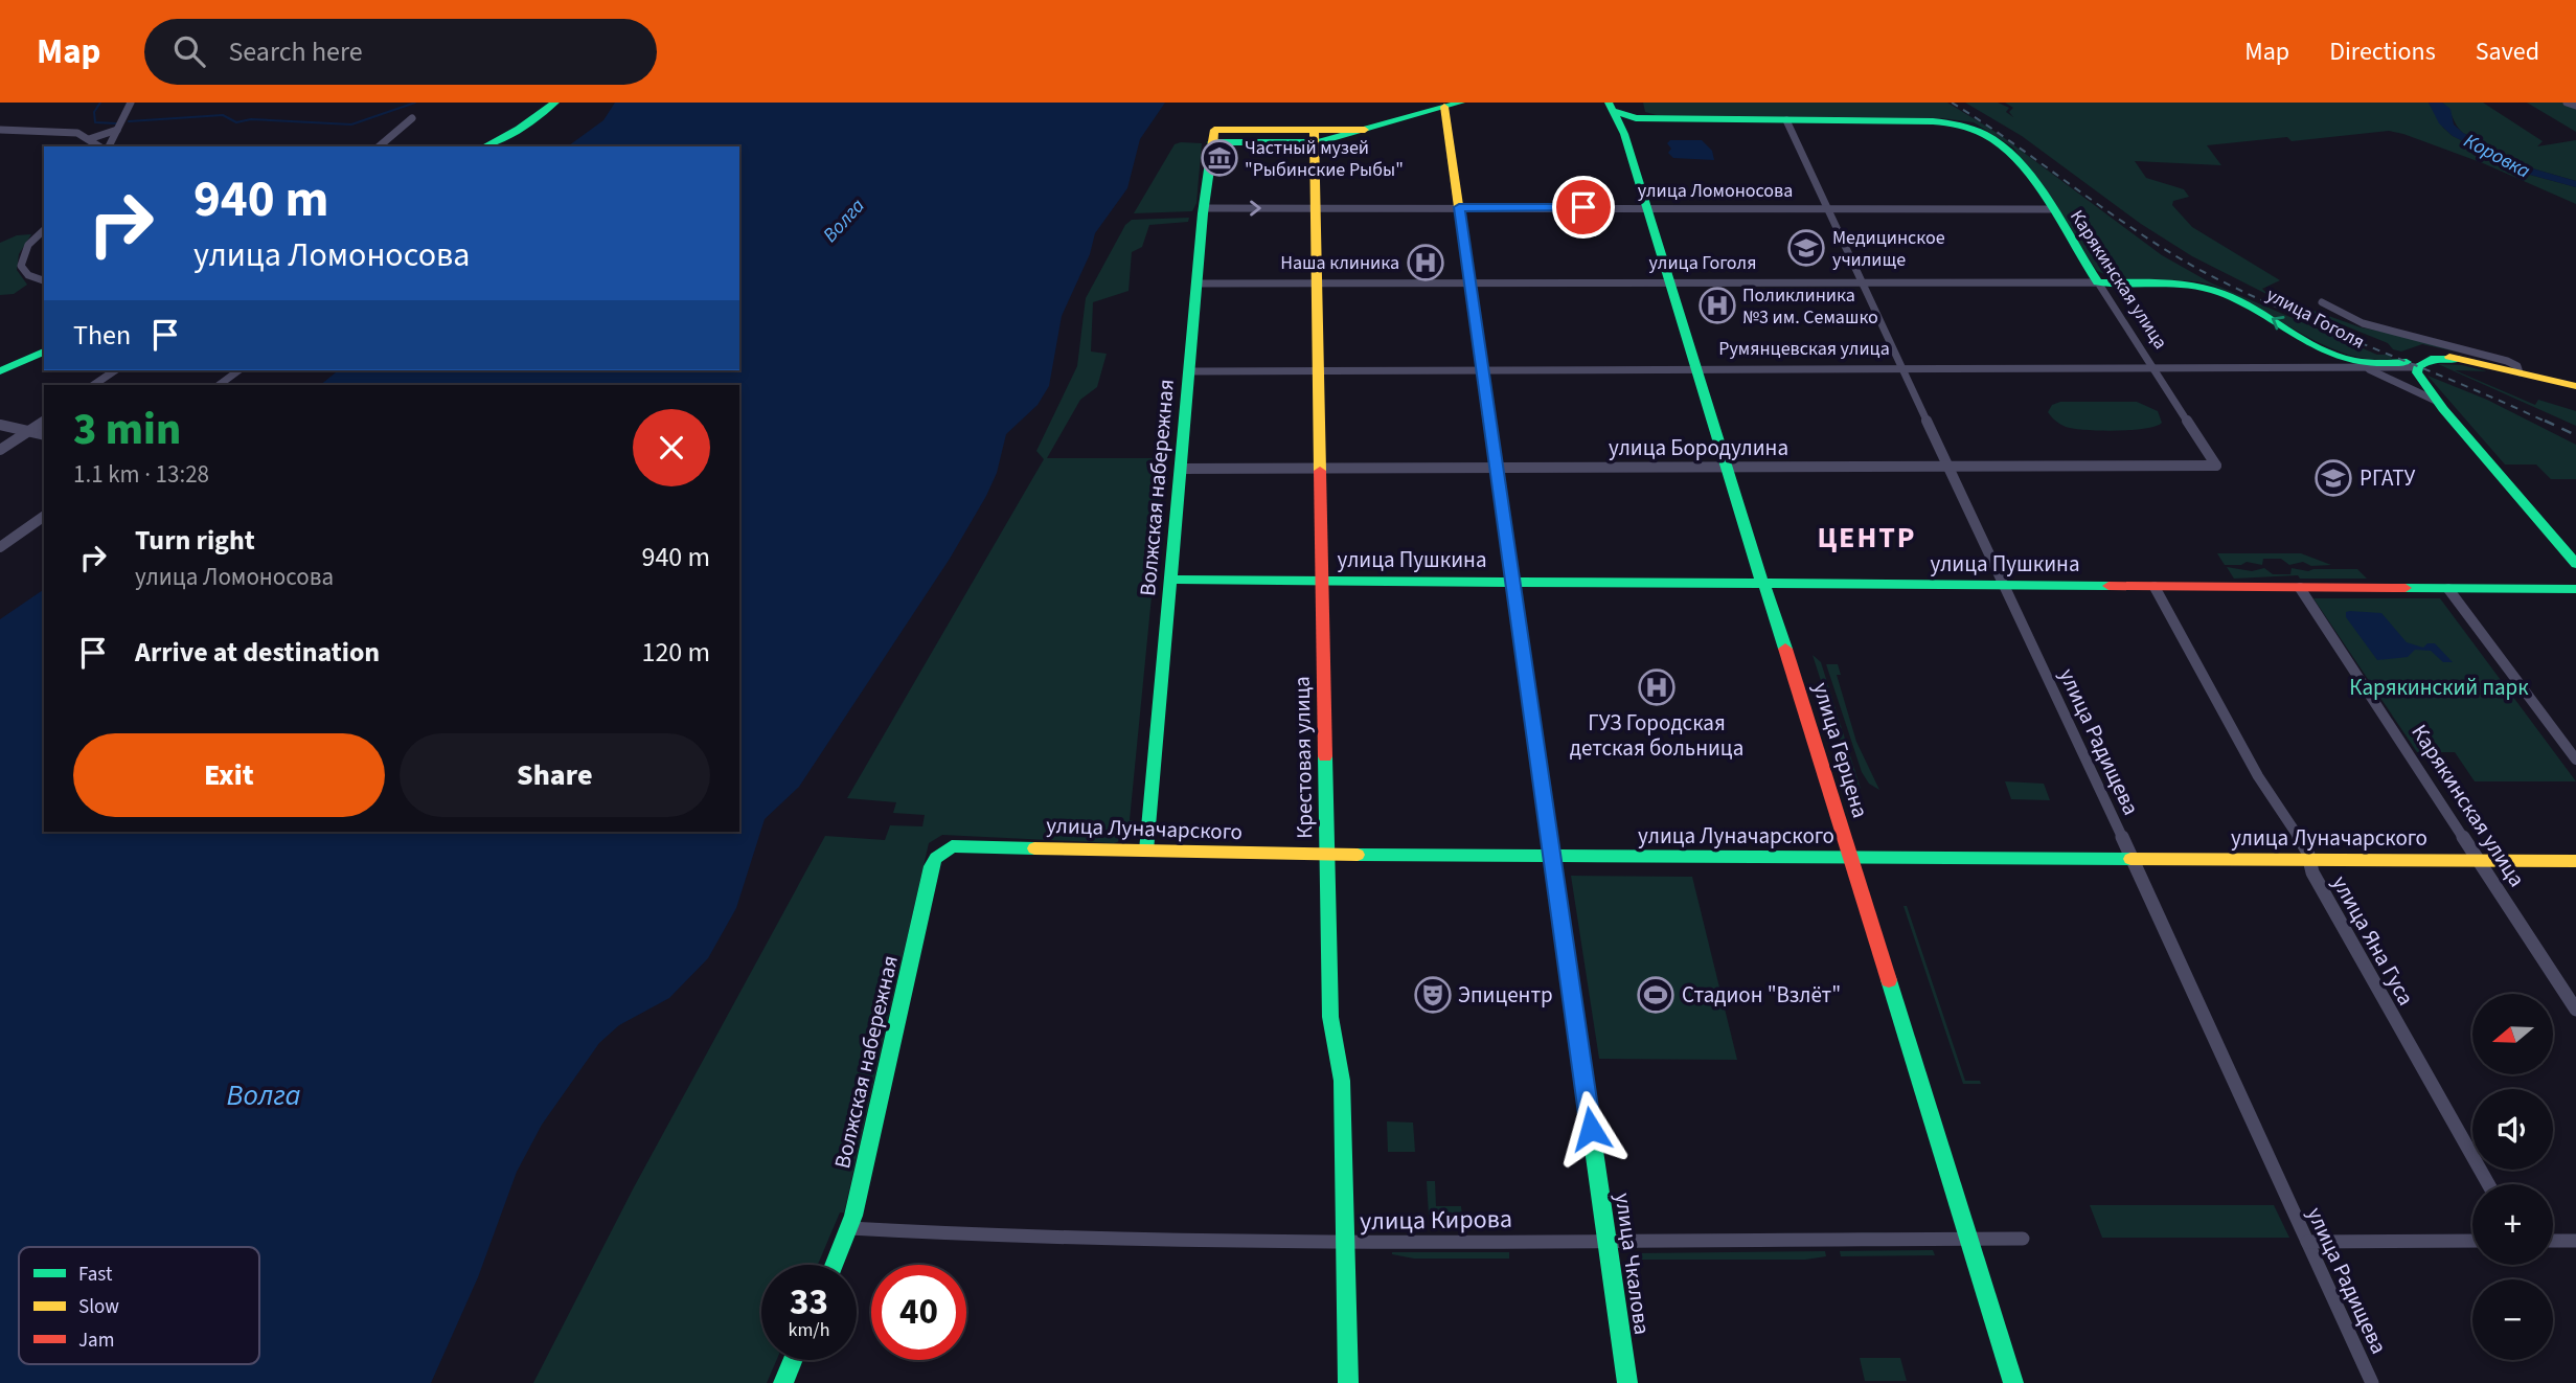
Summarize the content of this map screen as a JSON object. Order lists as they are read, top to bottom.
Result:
{
  "streets": {
    "street": [
      "улица Ломоносова",
      "улица Гоголя",
      "Карякинская улица",
      "Румянцевская улица",
      "улица Бородулина",
      "Волжская набережная",
      "улица Пушкина",
      "улица Радищева",
      "улица Герцена",
      "Крестовая улица",
      "улица Луначарского",
      "улица Яна Гуса",
      "улица Кирова",
      "улица Чкалова"
    ]
  },
  "crossings": [
    ["улица Ломоносова", "Карякинская улица"],
    ["улица Ломоносова", "Волжская набережная"],
    ["улица Ломоносова", "улица Радищева"],
    ["улица Ломоносова", "улица Герцена"],
    ["улица Ломоносова", "Крестовая улица"],
    ["улица Ломоносова", "улица Чкалова"],
    ["улица Гоголя", "Карякинская улица"],
    ["улица Гоголя", "Румянцевская улица"],
    ["улица Гоголя", "Волжская набережная"],
    ["улица Гоголя", "улица Радищева"],
    ["улица Гоголя", "улица Герцена"],
    ["улица Гоголя", "Крестовая улица"],
    ["улица Гоголя", "улица Чкалова"],
    ["Карякинская улица", "Румянцевская улица"],
    ["Карякинская улица", "улица Бородулина"],
    ["Карякинская улица", "улица Пушкина"],
    ["Карякинская улица", "улица Радищева"],
    ["Карякинская улица", "улица Герцена"],
    ["Карякинская улица", "улица Луначарского"],
    ["Румянцевская улица", "Волжская набережная"],
    ["Румянцевская улица", "улица Радищева"],
    ["Румянцевская улица", "улица Герцена"],
    ["Румянцевская улица", "Крестовая улица"],
    ["Румянцевская улица", "улица Чкалова"],
    ["улица Бородулина", "Волжская набережная"],
    ["улица Бородулина", "улица Радищева"],
    ["улица Бородулина", "улица Герцена"],
    ["улица Бородулина", "Крестовая улица"],
    ["улица Бородулина", "улица Чкалова"],
    ["Волжская набережная", "улица Пушкина"],
    ["Волжская набережная", "Крестовая улица"],
    ["Волжская набережная", "улица Луначарского"],
    ["Волжская набережная", "улица Кирова"],
    ["улица Пушкина", "улица Радищева"],
    ["улица Пушкина", "улица Герцена"],
    ["улица Пушкина", "Крестовая улица"],
    ["улица Пушкина", "улица Яна Гуса"],
    ["улица Пушкина", "улица Чкалова"],
    ["улица Радищева", "улица Луначарского"],
    ["улица Герцена", "улица Луначарского"],
    ["улица Герцена", "улица Кирова"],
    ["Крестовая улица", "улица Луначарского"],
    ["Крестовая улица", "улица Кирова"],
    ["улица Луначарского", "улица Яна Гуса"],
    ["улица Луначарского", "улица Чкалова"],
    ["улица Кирова", "улица Чкалова"]
  ],
  "districts": ["ЦЕНТР"],
  "water": ["Коровка", "Волга"],
  "parks": ["Карякинский парк"],
  "places": {
    "museum": ["Частный музей \"Рыбинские Рыбы\""],
    "school or university": ["Медицинское училище", "РГАТУ"],
    "hospital": ["Наша клиника", "Поликлиника №3 им. Семашко", "ГУЗ Городская детская больница"],
    "theatre": ["Эпицентр"],
    "sports": ["Стадион \"Взлёт\""]
  },
  "legend": ["Fast", "Slow", "Jam"],
  "north": "left",
  "page": {
    "header": "Map",
    "search": "Search here",
    "nav": ["Map", "Directions", "Saved"],
    "turn": ["940 m", "улица Ломоносова"],
    "then": "Then",
    "heading": ["3 min", "1.1 km · 13:28"],
    "list": [
      {
        "name": "Turn right",
        "note": "улица Ломоносова",
        "value": "940 m"
      },
      {
        "name": "Arrive at destination",
        "value": "120 m"
      }
    ],
    "buttons": ["Exit", "Share"],
    "map_buttons": ["+", "−"],
    "speed": "33 km/h",
    "limit": "40"
  }
}
